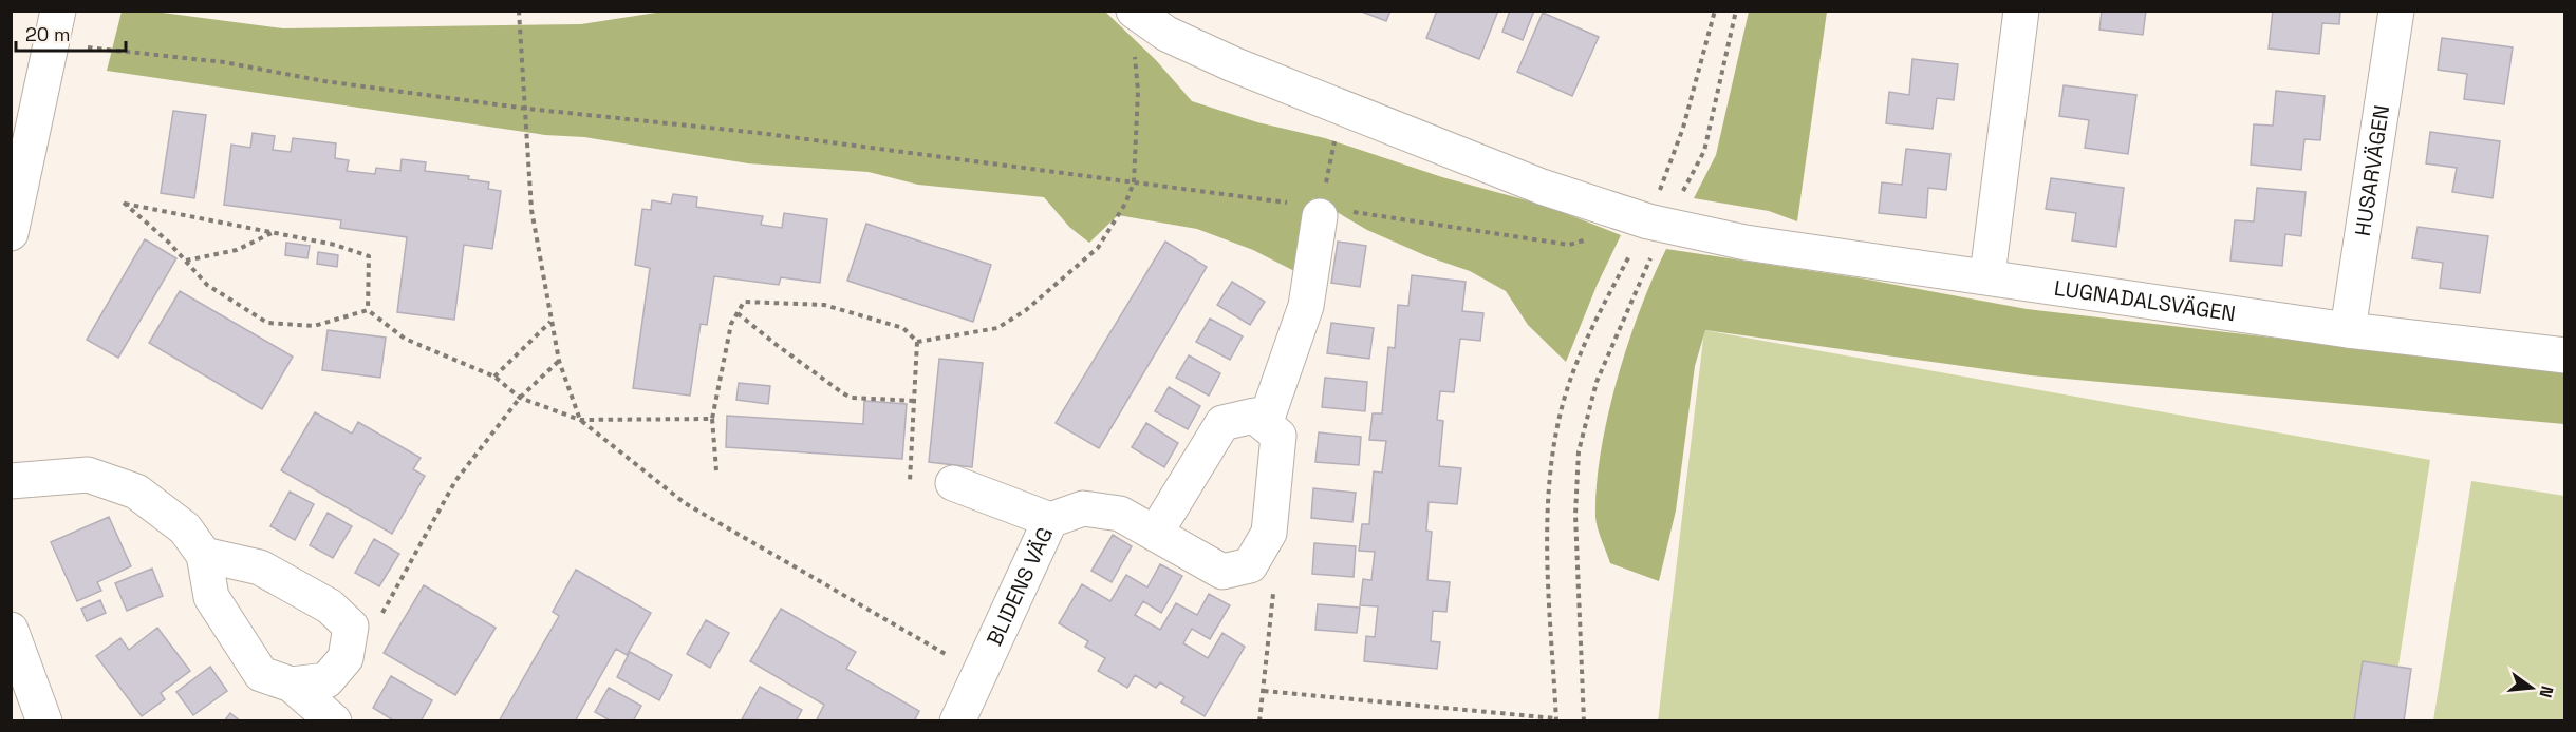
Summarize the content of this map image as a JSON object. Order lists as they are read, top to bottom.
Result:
{
  "streets": {
    "street": ["HUSARVÄGEN", "LUGNADALSVÄGEN", "BLIDENS VÄG"]
  },
  "crossings": [
    ["HUSARVÄGEN", "LUGNADALSVÄGEN"]
  ],
  "scale_bar": "20 m",
  "north": "right"
}
